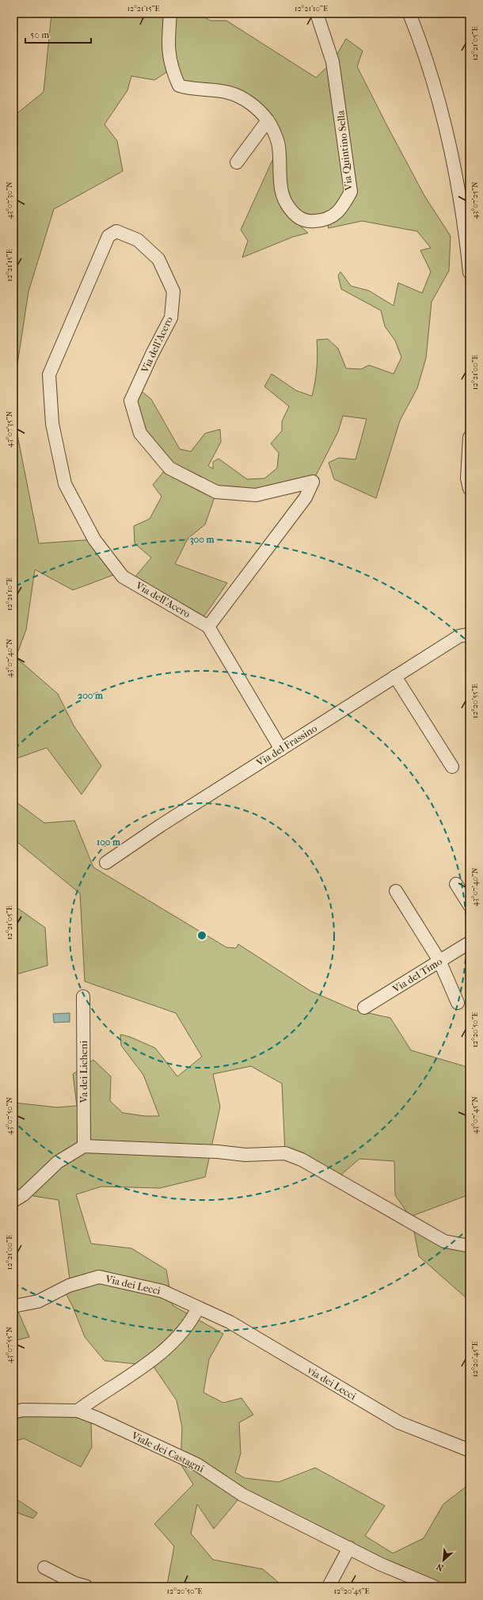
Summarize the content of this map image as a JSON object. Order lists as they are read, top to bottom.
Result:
{
  "streets": {
    "street": [
      "Via Quintino Sella",
      "Via dell'Acero",
      "Via del Frassino",
      "Via del Timo",
      "Va dei Licheni",
      "Via dei Lecci",
      "via dei Lecci",
      "Viale dei Castagni"
    ]
  },
  "crossings": [
    ["Via dell'Acero", "Via del Frassino"],
    ["Via dei Lecci", "via dei Lecci"]
  ],
  "scale_bar": "50 m",
  "north": "bottom left",
  "coordinates": [
    "12°21'15\"E",
    "12°21'10\"E",
    "12°21'05\"E",
    "43°07'25\"N",
    "43°07'30\"N",
    "12°21'00\"E",
    "43°07'35\"N",
    "43°07'40\"N",
    "12°20'55\"E",
    "12°20'50\"E",
    "43°07'45\"N",
    "43°07'50\"N",
    "43°07'55\"N",
    "12°20'45\"E"
  ],
  "rings": ["300 m", "200 m", "100 m"]
}
